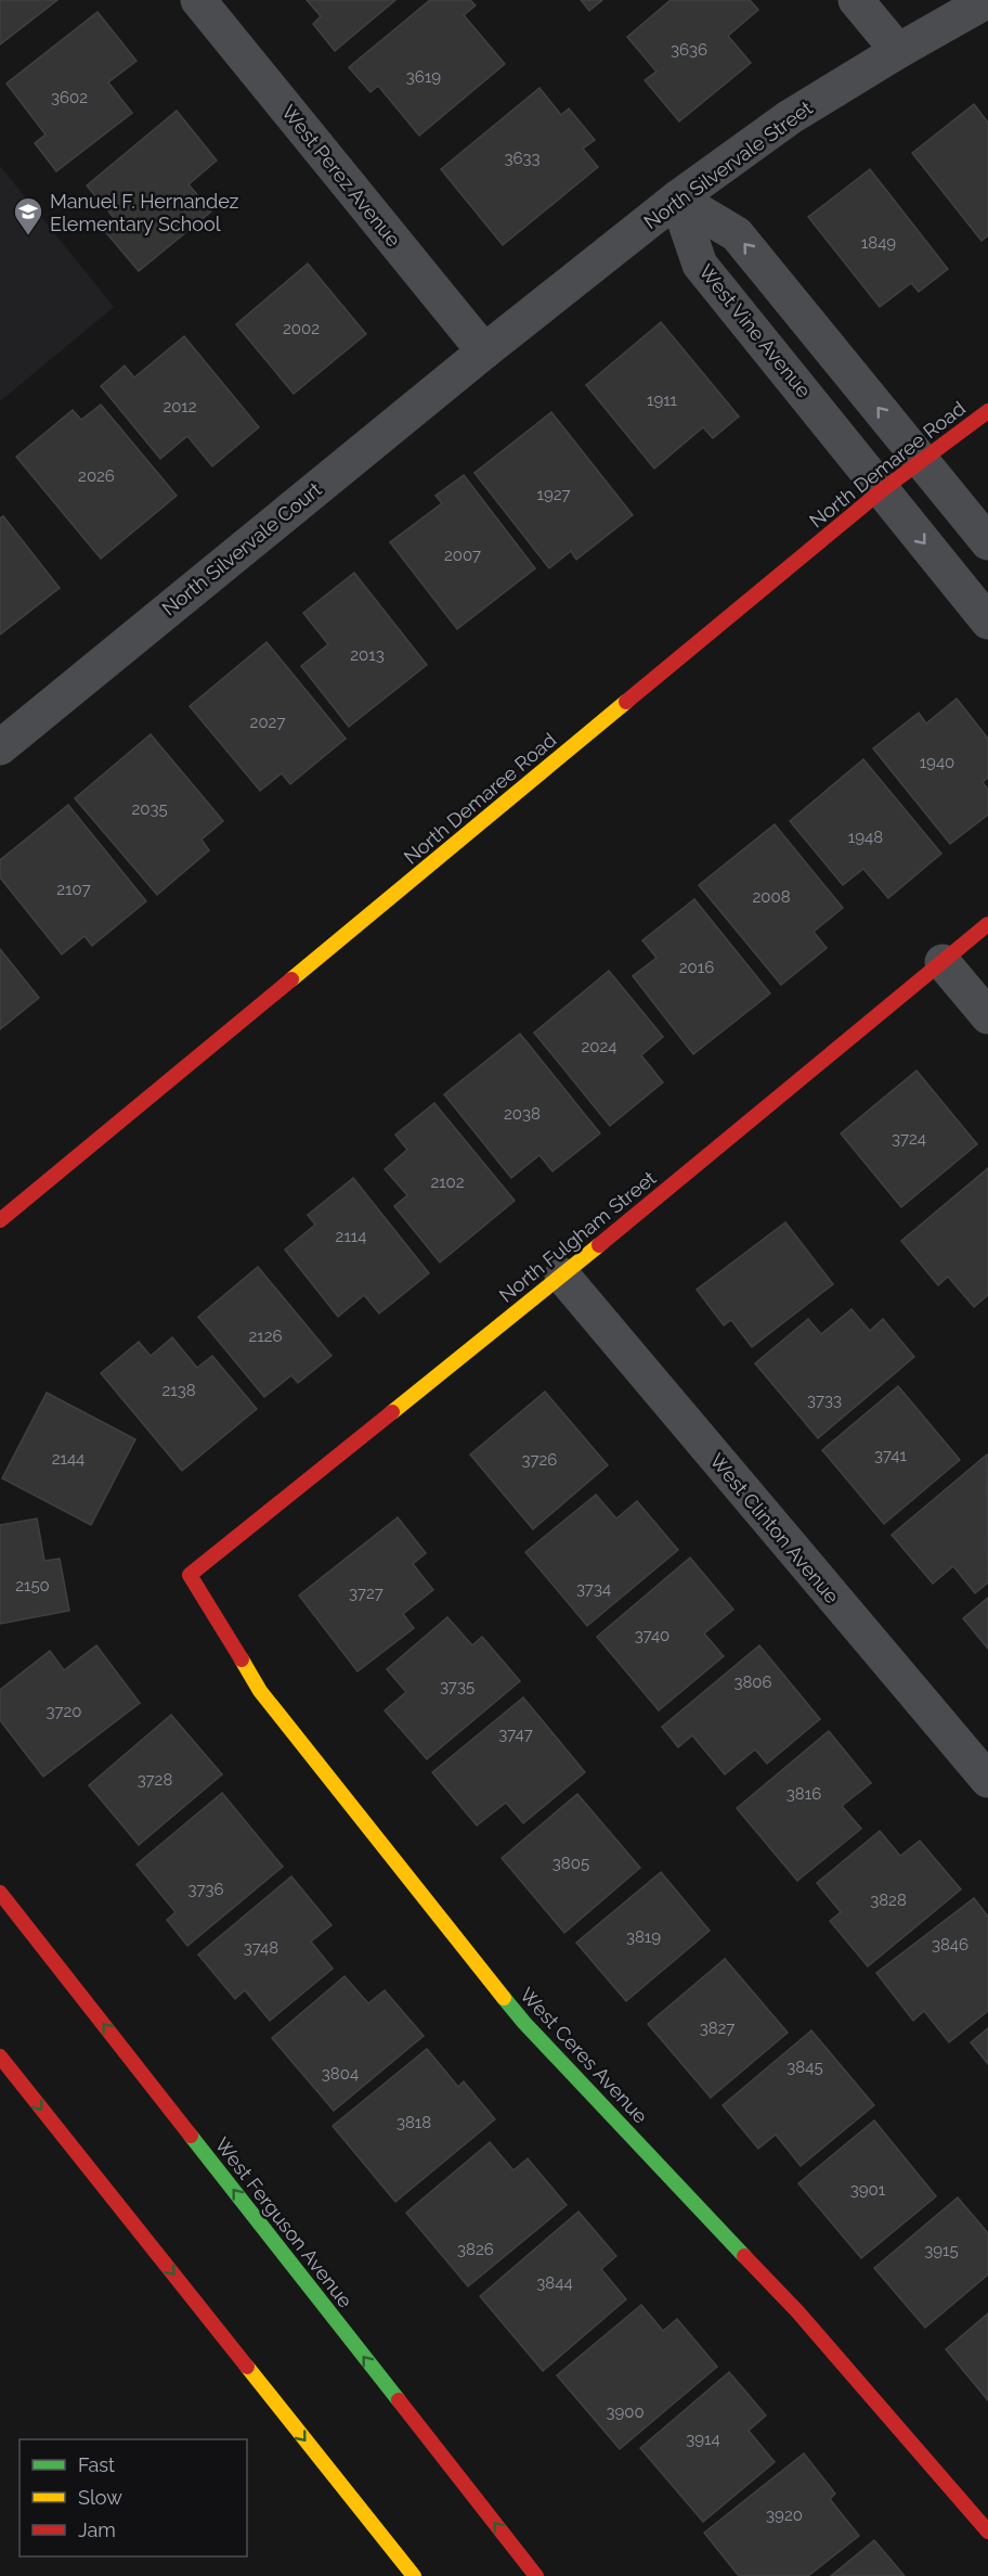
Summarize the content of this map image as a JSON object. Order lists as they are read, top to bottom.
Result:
{
  "streets": {
    "street": [
      "North Silvervale Street",
      "West Perez Avenue",
      "West Vine Avenue",
      "North Demaree Road",
      "North Silvervale Court",
      "North Fulgham Street",
      "West Clinton Avenue",
      "West Ceres Avenue",
      "West Ferguson Avenue"
    ]
  },
  "crossings": [
    ["North Silvervale Street", "West Perez Avenue"],
    ["North Silvervale Street", "West Vine Avenue"],
    ["North Silvervale Street", "North Silvervale Court"],
    ["West Perez Avenue", "North Silvervale Court"],
    ["West Vine Avenue", "North Demaree Road"],
    ["North Fulgham Street", "West Clinton Avenue"],
    ["North Fulgham Street", "West Ceres Avenue"]
  ],
  "places": {
    "school or university": ["Manuel F. Hernandez Elementary School"]
  },
  "house_numbers": [
    "3636",
    "3619",
    "3602",
    "3633",
    "1849",
    "2002",
    "1911",
    "2012",
    "2026",
    "1927",
    "2007",
    "2013",
    "2027",
    "1940",
    "2035",
    "1948",
    "2107",
    "2008",
    "2016",
    "2024",
    "2038",
    "3724",
    "2102",
    "2114",
    "2126",
    "2138",
    "3733",
    "3741",
    "2144",
    "3726",
    "2150",
    "3734",
    "3727",
    "3740",
    "3806",
    "3735",
    "3720",
    "3747",
    "3728",
    "3816",
    "3805",
    "3736",
    "3828",
    "3819",
    "3846",
    "3748",
    "3827",
    "3845",
    "3804",
    "3818",
    "3901",
    "3826",
    "3915",
    "3844",
    "3900",
    "3914",
    "3920"
  ],
  "legend": ["Fast", "Slow", "Jam"]
}
